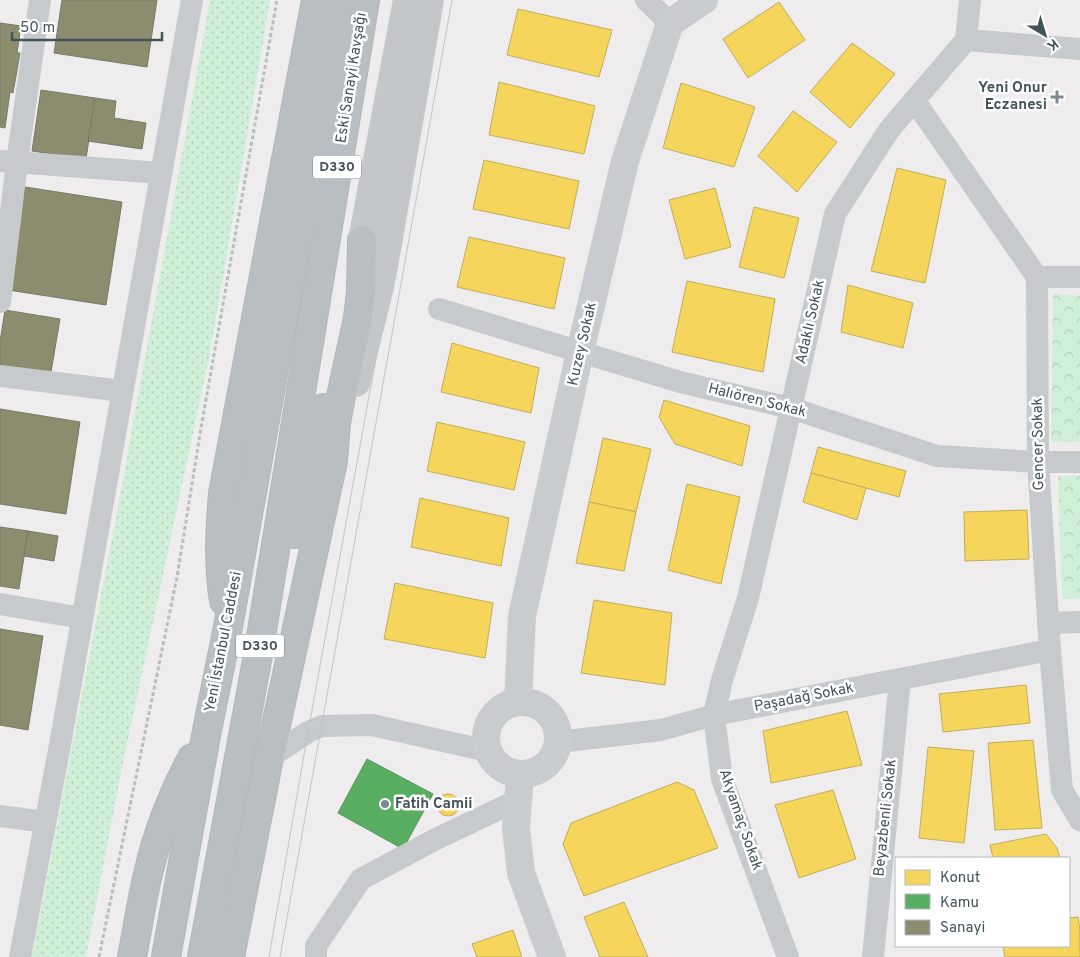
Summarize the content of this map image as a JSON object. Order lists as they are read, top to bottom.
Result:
{
  "streets": {
    "highway": ["Eski Sanayi Kavşağı", "D330", "Yeni İstanbul Caddesi"],
    "street": [
      "Adaklı Sokak",
      "Kuzey Sokak",
      "Halıören Sokak",
      "Gencer Sokak",
      "Paşadağ Sokak",
      "Beyazbenli Sokak",
      "Akyamaç Sokak"
    ]
  },
  "crossings": [
    ["Eski Sanayi Kavşağı", "D330"],
    ["Eski Sanayi Kavşağı", "Yeni İstanbul Caddesi"],
    ["Adaklı Sokak", "Halıören Sokak"],
    ["Adaklı Sokak", "Akyamaç Sokak"],
    ["Kuzey Sokak", "Halıören Sokak"],
    ["Kuzey Sokak", "Paşadağ Sokak"],
    ["Halıören Sokak", "Gencer Sokak"],
    ["Gencer Sokak", "Paşadağ Sokak"],
    ["Paşadağ Sokak", "Beyazbenli Sokak"],
    ["Paşadağ Sokak", "Akyamaç Sokak"]
  ],
  "places": {
    "health": ["Yeni Onur Eczanesi"],
    "other": ["Fatih Camii"]
  },
  "legend": ["Konut", "Kamu", "Sanayi"],
  "scale_bar": "50 m",
  "north": "bottom right"
}
